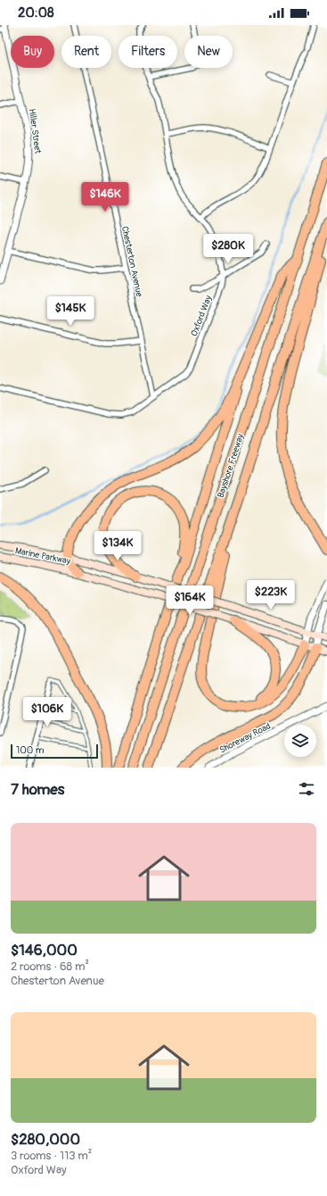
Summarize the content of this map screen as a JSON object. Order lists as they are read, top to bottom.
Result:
{
  "streets": {
    "highway": ["Bayshore Freeway"],
    "main road": ["Marine Parkway"],
    "street": [
      "Hiller Street",
      "Chesterton Avenue",
      "Oxford Way",
      "Shoreway Road"
    ]
  },
  "crossings": [
    ["Chesterton Avenue", "Oxford Way"]
  ],
  "scale_bar": "100 m",
  "page": {
    "status": "20:08",
    "chip": [
      "Buy",
      "Rent",
      "Filters",
      "New"
    ],
    "price": [
      "$146K",
      "$280K",
      "$145K",
      "$134K",
      "$223K",
      "$164K",
      "$106K"
    ],
    "scale": "100 m",
    "heading": "7 homes",
    "list": [
      {
        "name": "$146,000",
        "note": "2 rooms · 68 m² · Chesterton Avenue"
      },
      {
        "name": "$280,000",
        "note": "3 rooms · 113 m² · Oxford Way"
      }
    ]
  }
}
